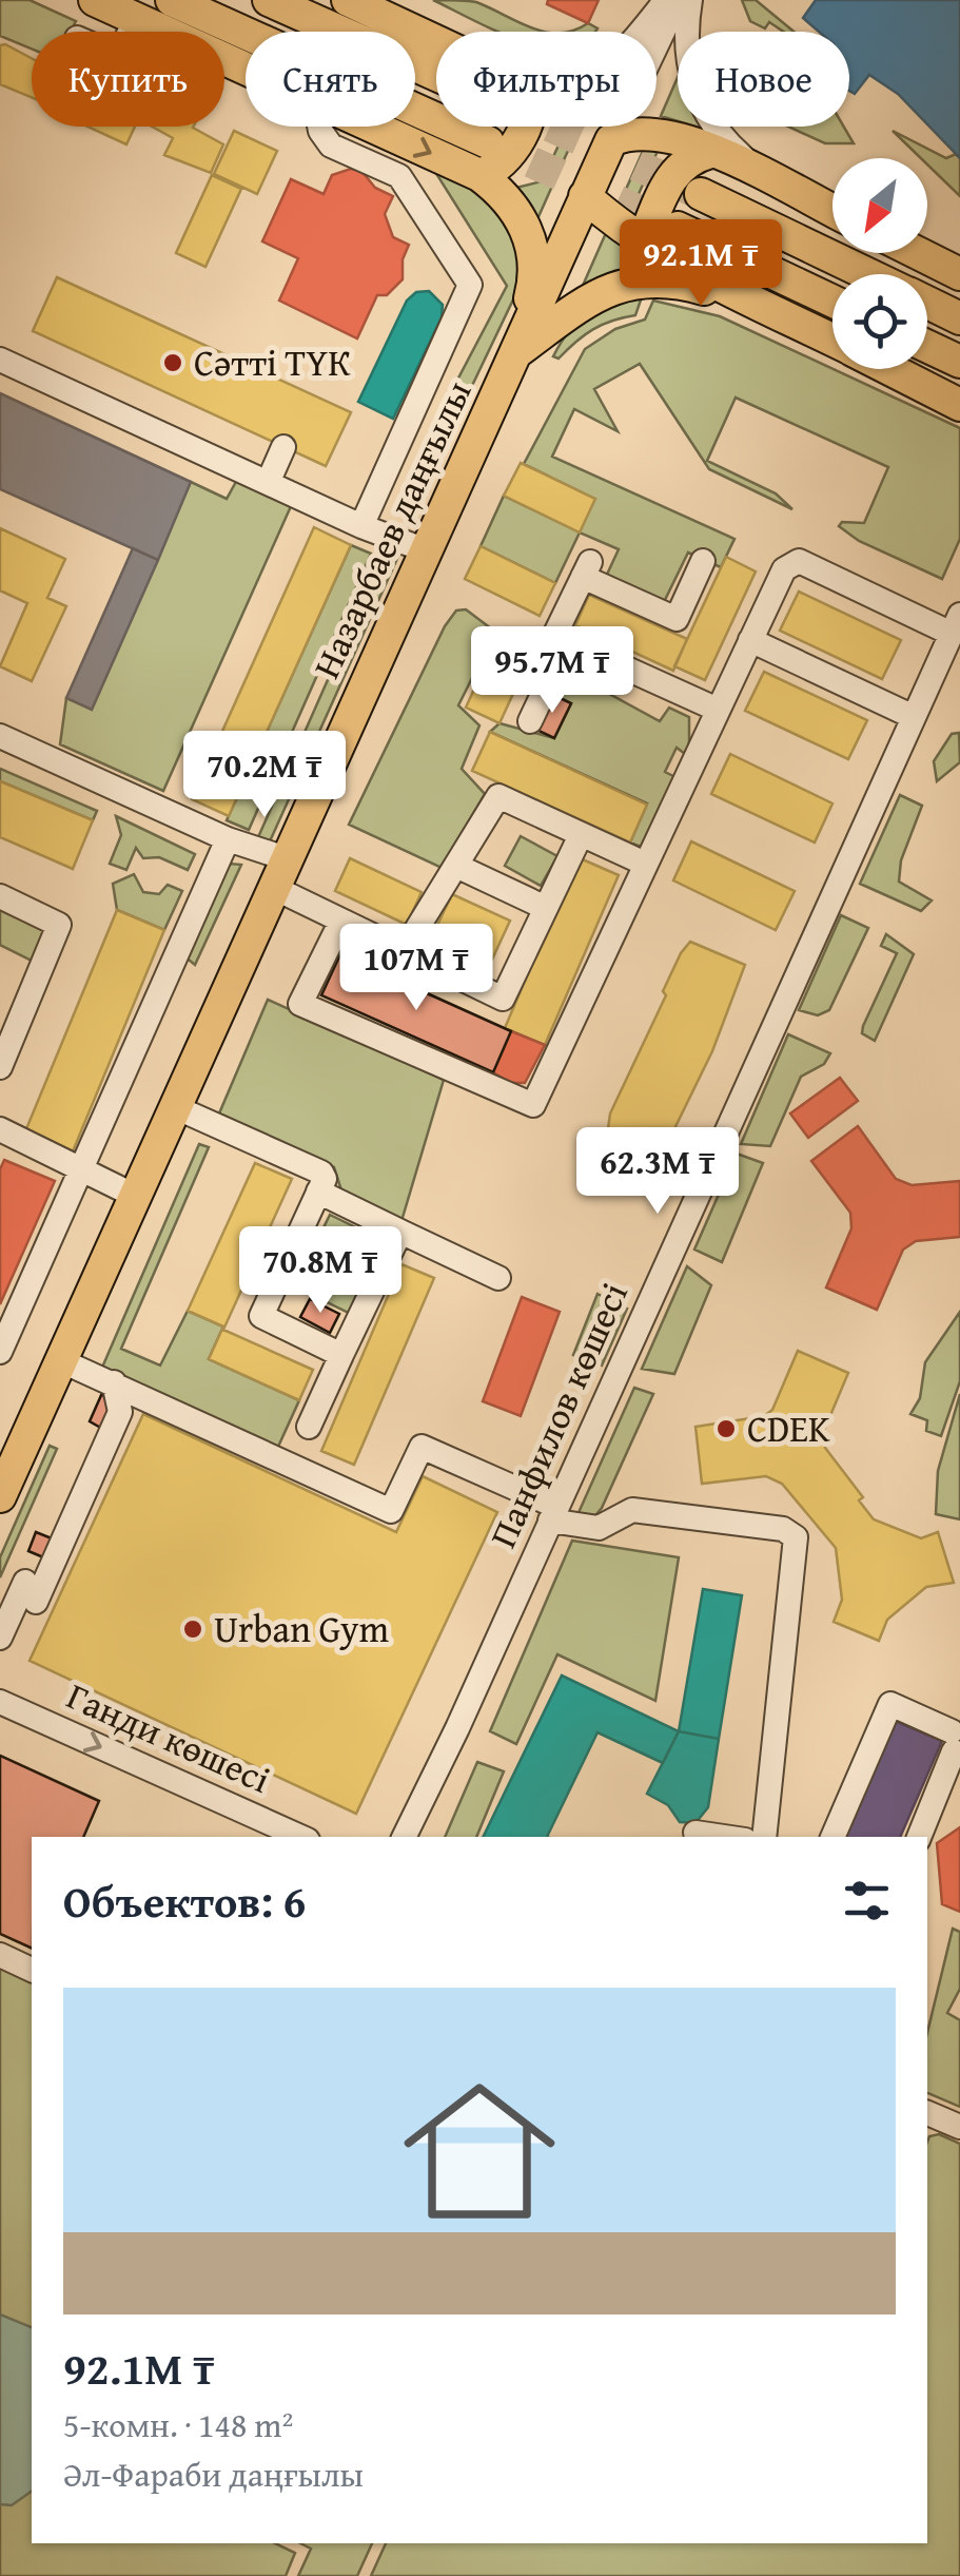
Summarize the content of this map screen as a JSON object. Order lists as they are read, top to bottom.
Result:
{
  "streets": {
    "main road": ["Назарбаев даңғылы"],
    "street": ["Панфилов көшесі", "Ганди көшесі"]
  },
  "one_way": ["Ганди көшесі"],
  "places": ["Сәтті ТҮК", "CDEK", "Urban Gym"],
  "north": "bottom left",
  "page": {
    "chip": [
      "Купить",
      "Снять",
      "Фильтры",
      "Новое"
    ],
    "price": [
      "92.1M ₸",
      "95.7M ₸",
      "70.2M ₸",
      "107M ₸",
      "62.3M ₸",
      "70.8M ₸"
    ],
    "heading": "Объектов: 6",
    "list": [
      {
        "name": "92.1M ₸",
        "note": "5-комн. · 148 m² · Әл-Фараби даңғылы"
      }
    ]
  }
}
